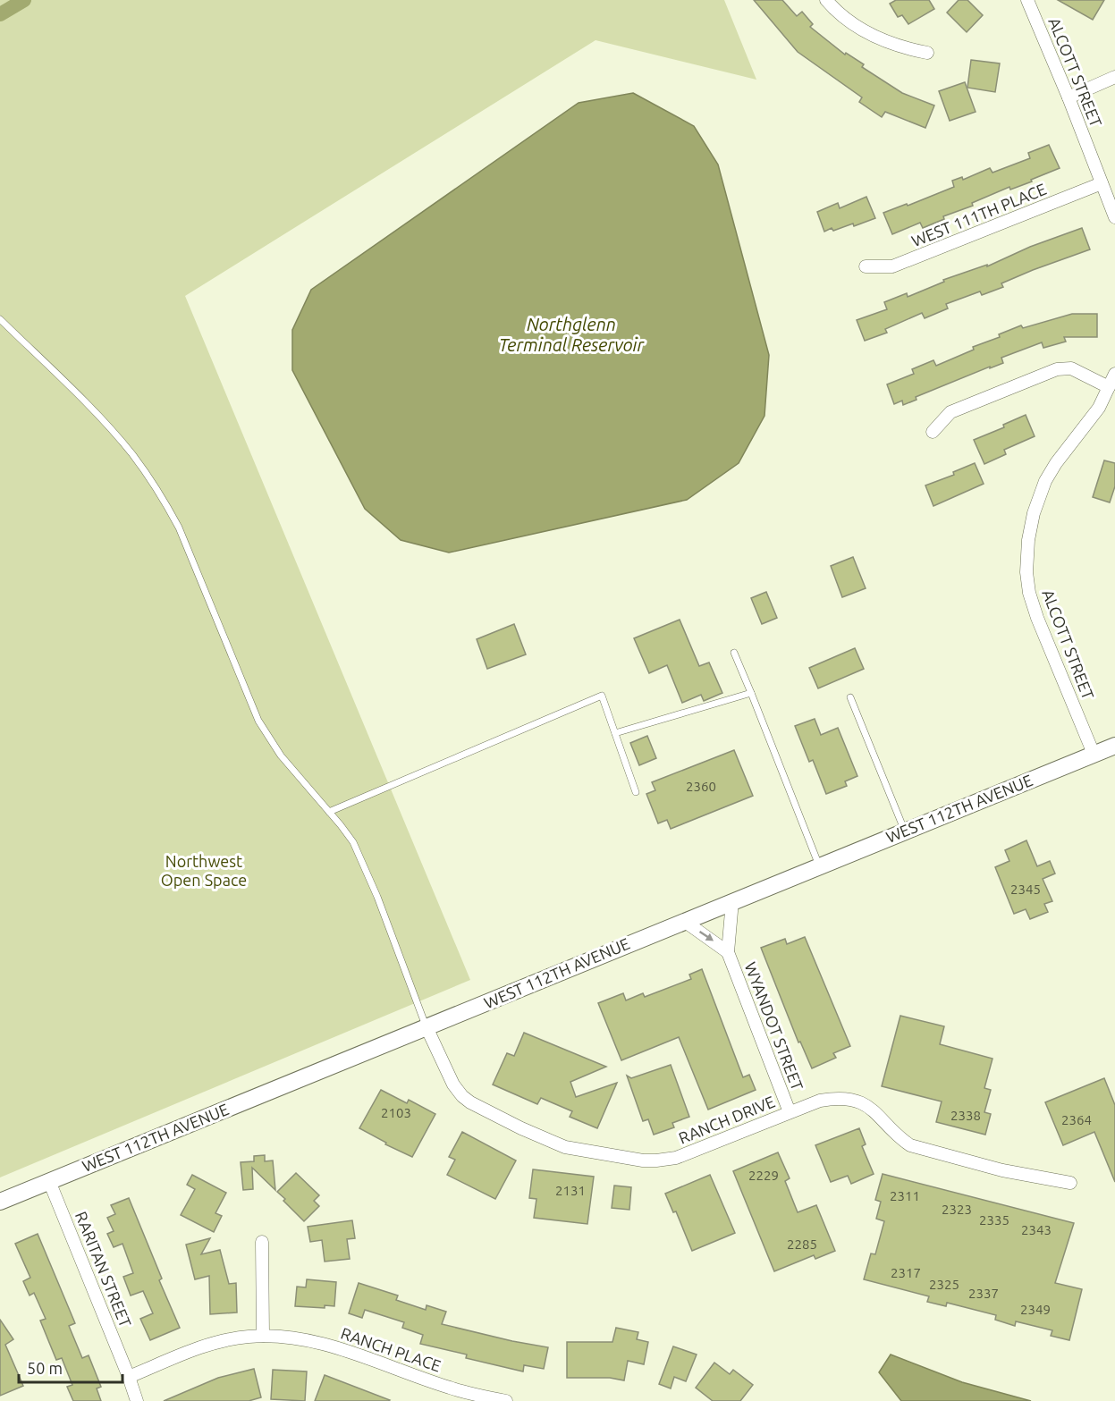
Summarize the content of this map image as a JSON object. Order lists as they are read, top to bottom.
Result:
{
  "streets": {
    "main road": ["WEST 112TH AVENUE"],
    "street": [
      "ALCOTT STREET",
      "WEST 111TH PLACE",
      "WYANDOT STREET",
      "RANCH DRIVE",
      "RARITAN STREET",
      "RANCH PLACE"
    ]
  },
  "crossings": [
    ["ALCOTT STREET", "WEST 111TH PLACE"],
    ["ALCOTT STREET", "WEST 112TH AVENUE"],
    ["WEST 112TH AVENUE", "WYANDOT STREET"],
    ["WEST 112TH AVENUE", "RANCH DRIVE"],
    ["WEST 112TH AVENUE", "RARITAN STREET"],
    ["WYANDOT STREET", "RANCH DRIVE"],
    ["RARITAN STREET", "RANCH PLACE"]
  ],
  "water": ["Northglenn Terminal Reservoir"],
  "parks": ["Northwest Open Space"],
  "house_numbers": [
    "2360",
    "2345",
    "2103",
    "2338",
    "2364",
    "2229",
    "2131",
    "2311",
    "2323",
    "2335",
    "2343",
    "2285",
    "2317",
    "2325",
    "2337",
    "2349"
  ],
  "scale_bar": "50 m"
}
